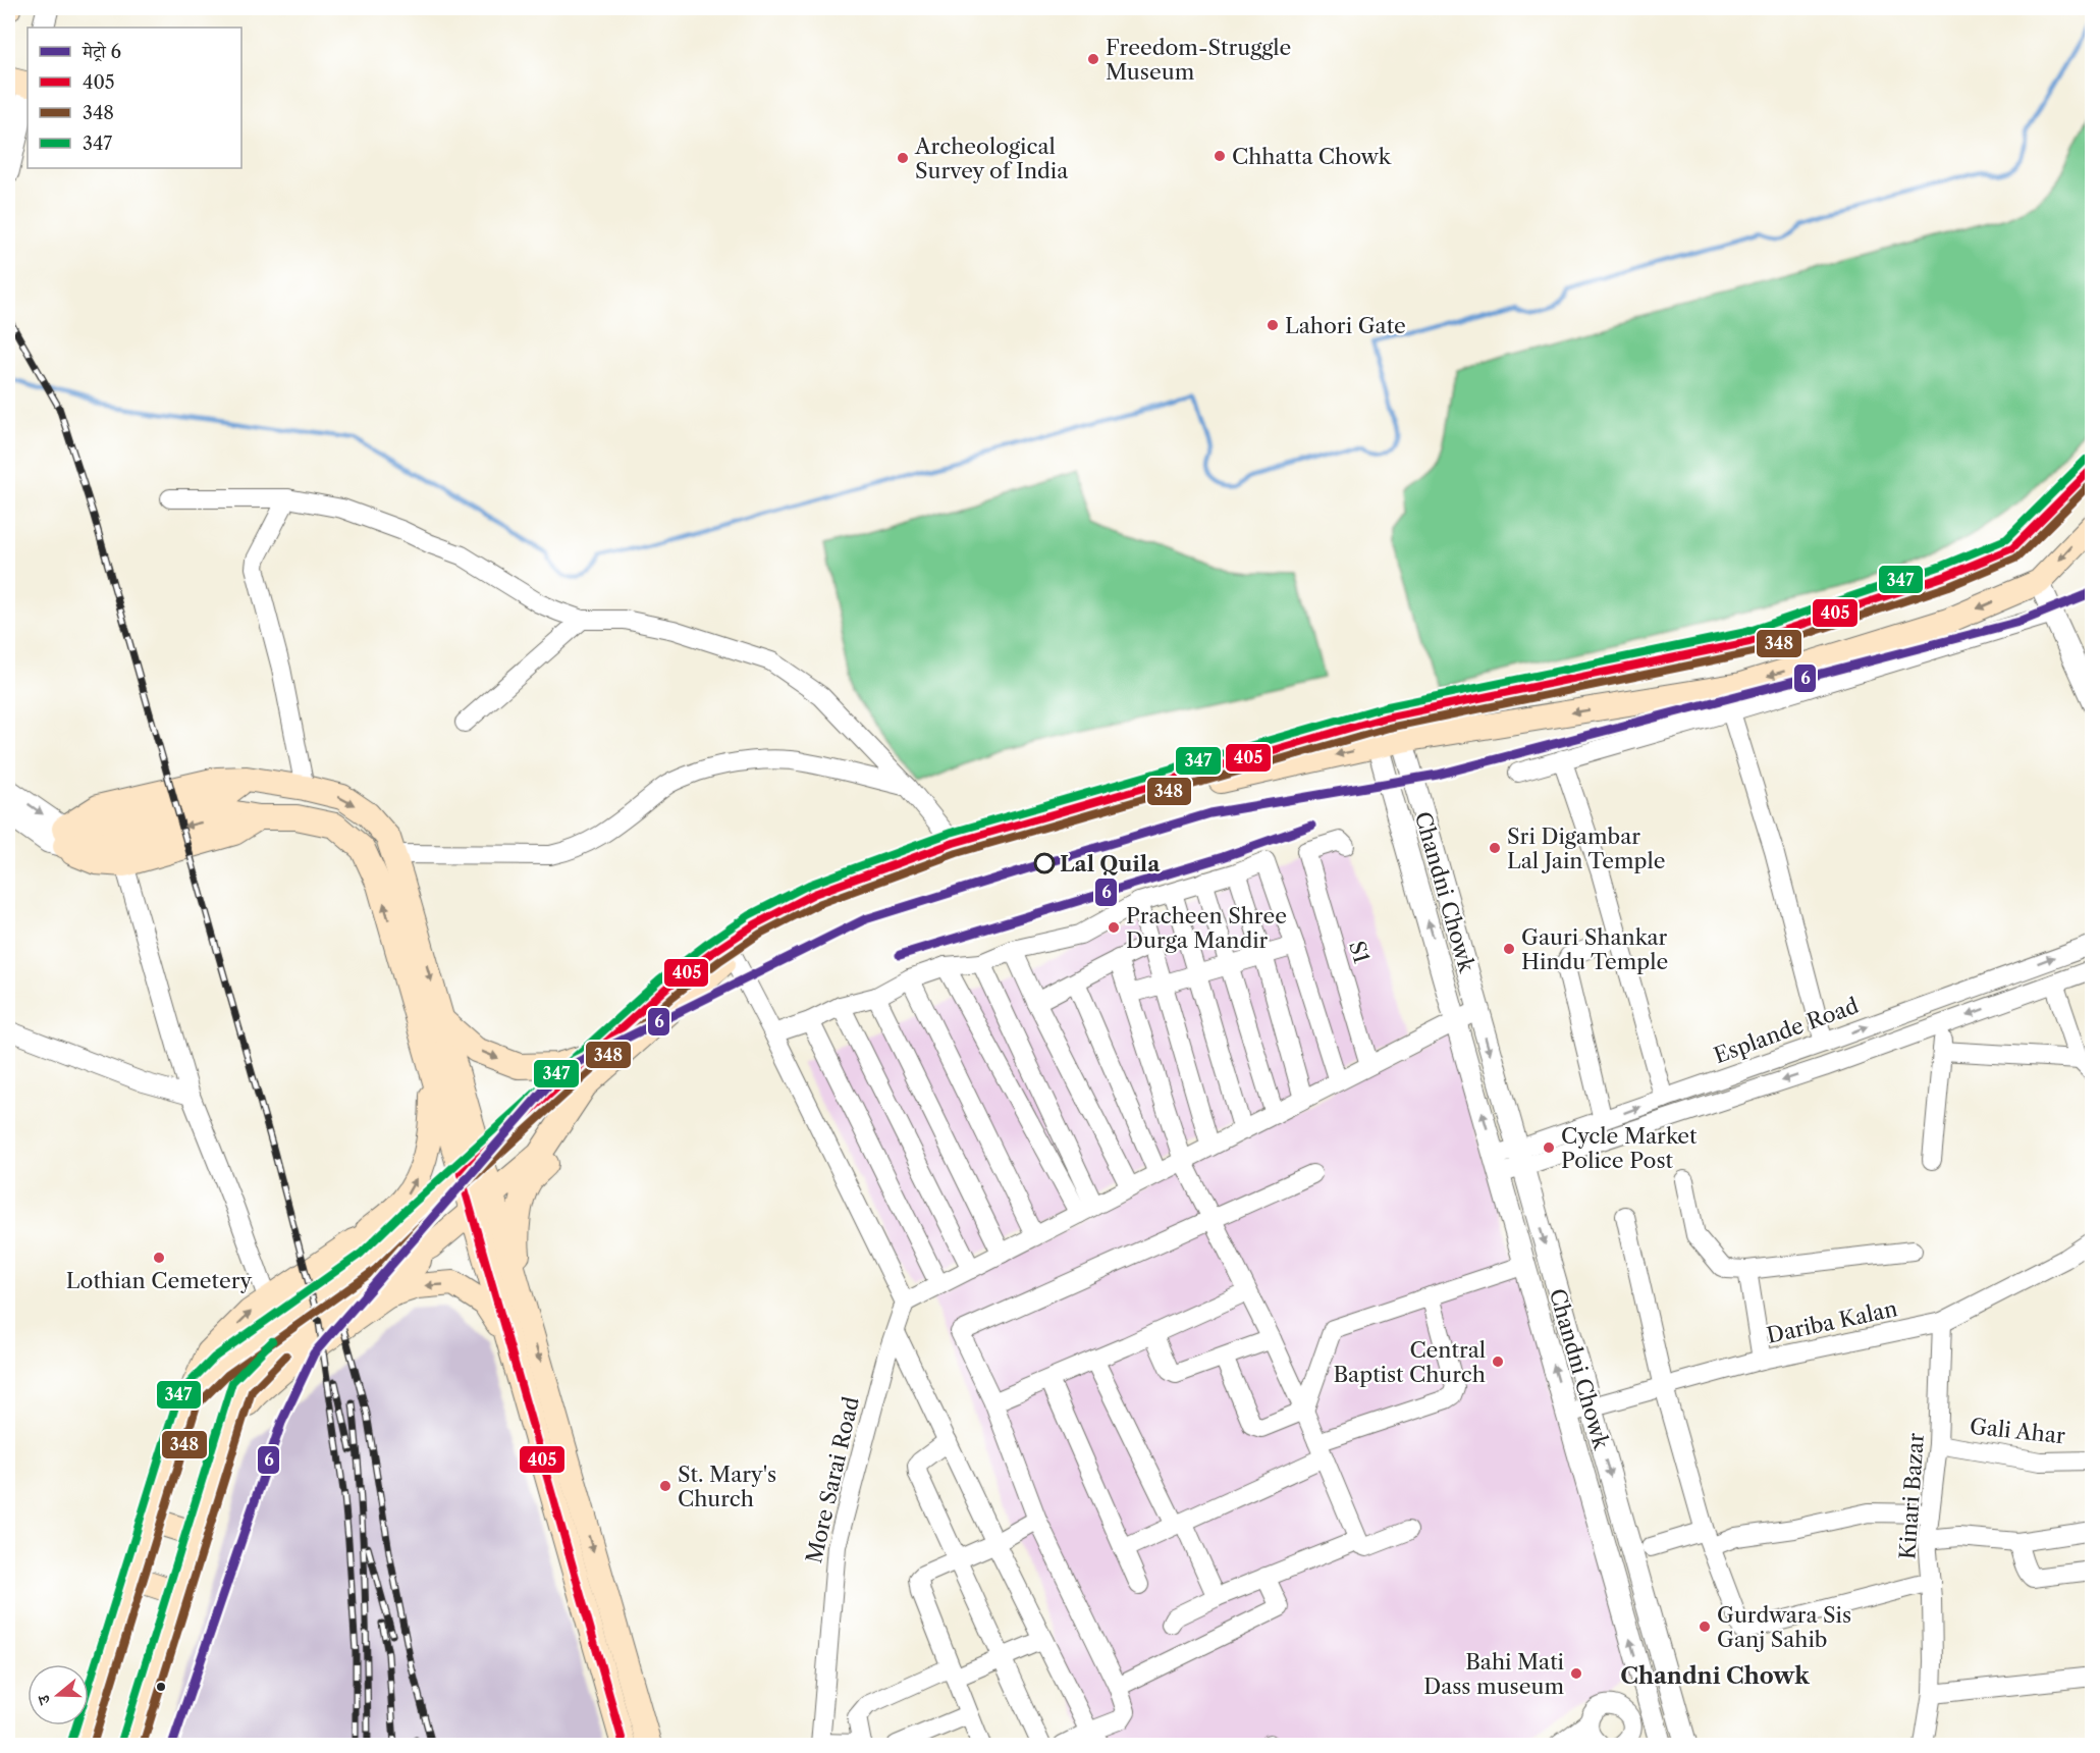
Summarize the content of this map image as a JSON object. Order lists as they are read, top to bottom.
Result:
{
  "streets": {
    "street": [
      "Chandni Chowk",
      "S1",
      "Esplande Road",
      "Dariba Kalan",
      "Gali Ahar",
      "More Sarai Road",
      "Kinari Bazar"
    ]
  },
  "crossings": [
    ["Chandni Chowk", "Esplande Road"],
    ["Chandni Chowk", "Dariba Kalan"],
    ["Dariba Kalan", "Kinari Bazar"],
    ["Gali Ahar", "Kinari Bazar"]
  ],
  "districts": ["Chandni Chowk"],
  "places": [
    "Freedom-Struggle Museum",
    "Chhatta Chowk",
    "Archeological Survey of India",
    "Lahori Gate",
    "Sri Digambar Lal Jain Temple",
    "Lal Quila",
    "Pracheen Shree Durga Mandir",
    "Gauri Shankar Hindu Temple",
    "Cycle Market Police Post",
    "Lothian Cemetery",
    "Central Baptist Church",
    "St. Mary's Church",
    "Gurdwara Sis Ganj Sahib",
    "Bahi Mati Dass museum"
  ],
  "lines": [
    "transit line 347",
    "transit line 405",
    "transit line 348",
    "metro line 6"
  ],
  "legend": [
    "मेट्रो 6",
    "405",
    "348",
    "347"
  ],
  "north": "left"
}
